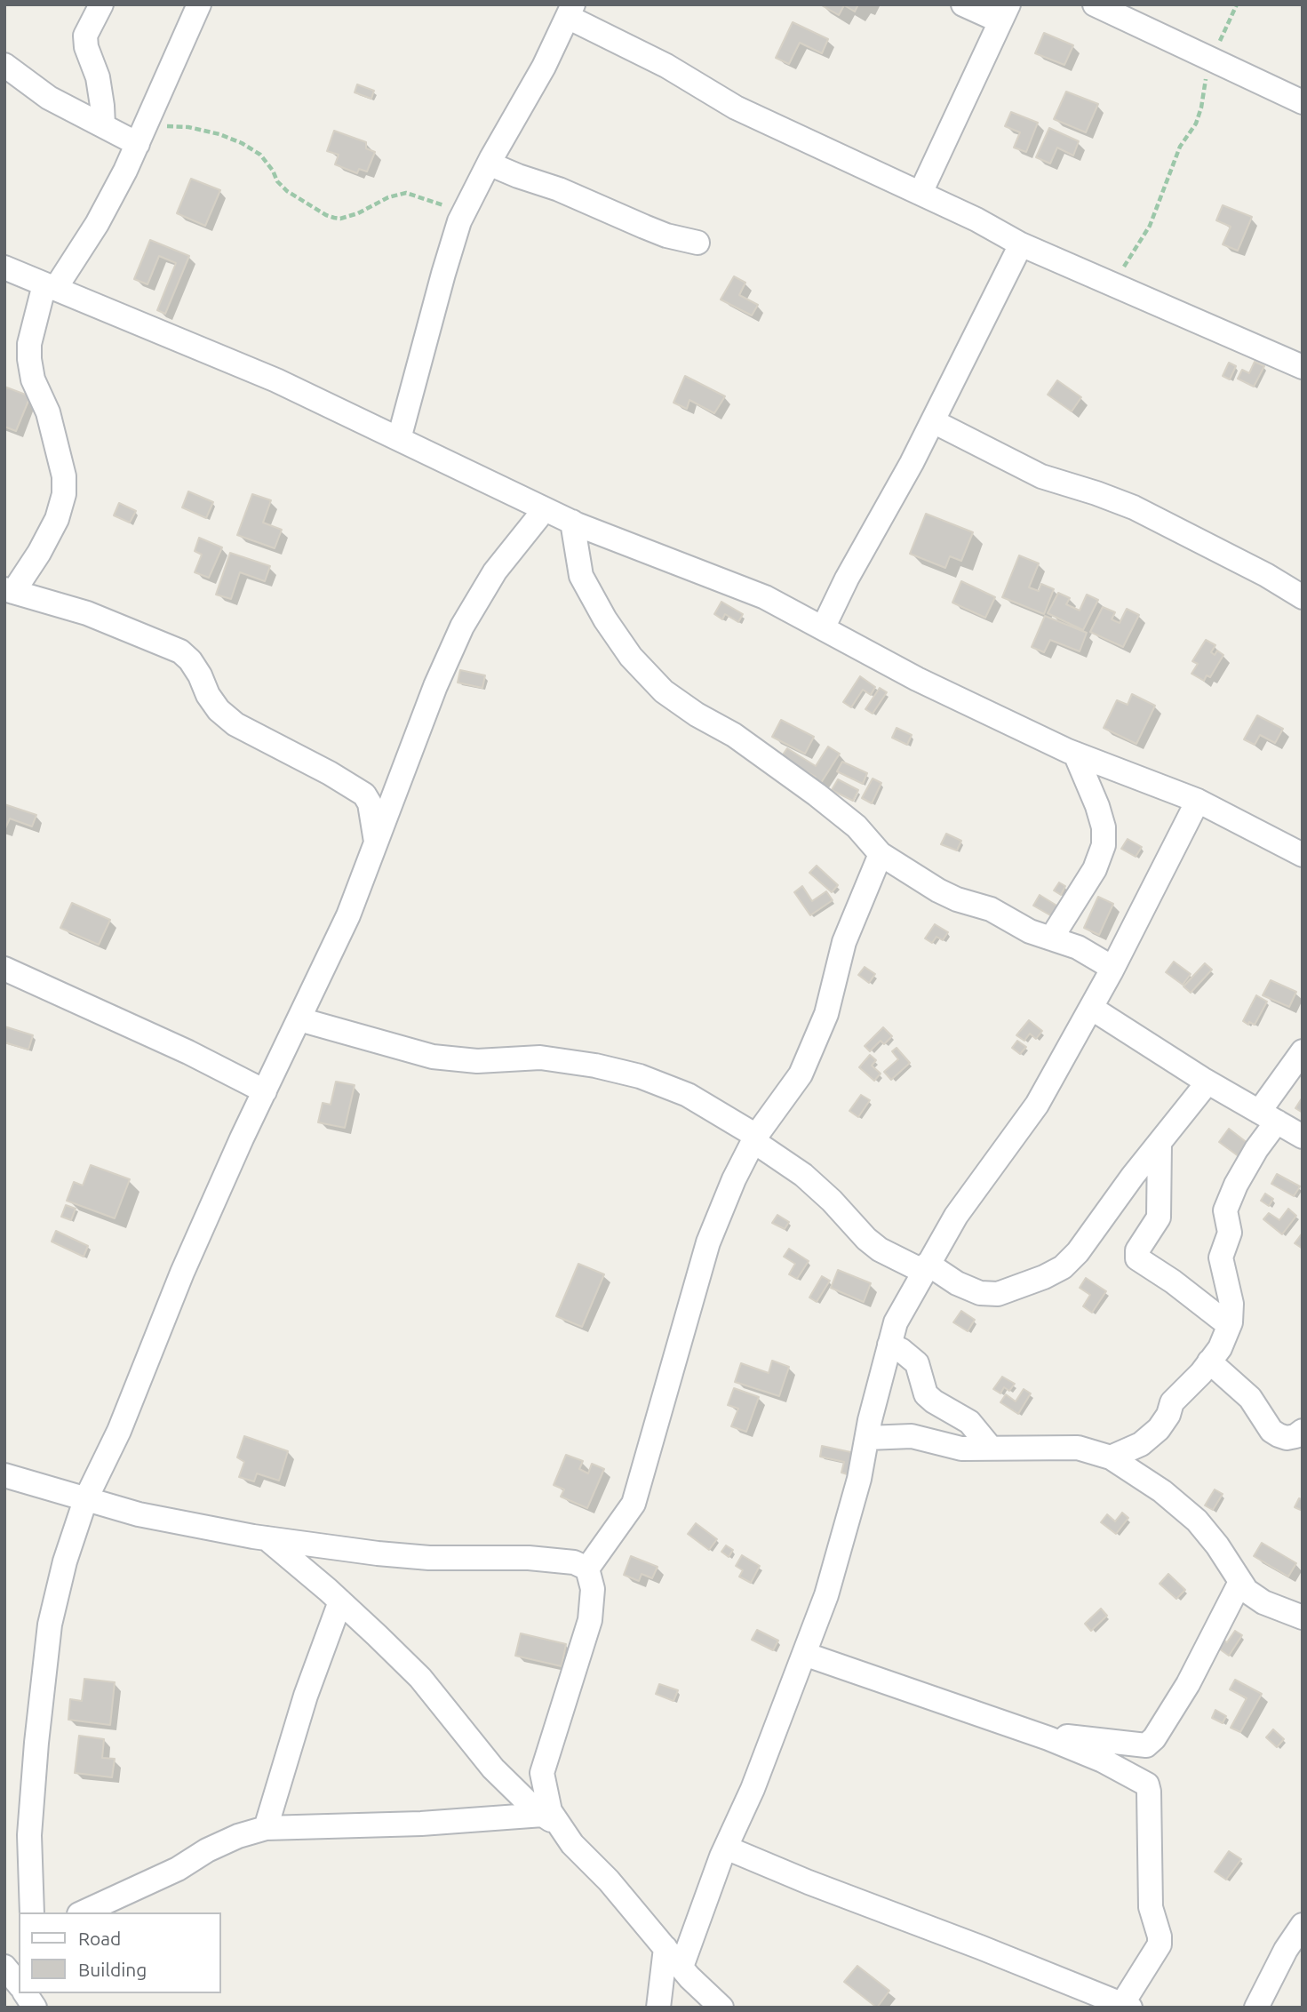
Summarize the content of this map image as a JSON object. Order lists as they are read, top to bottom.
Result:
{
  "legend": ["Road", "Building"]
}
